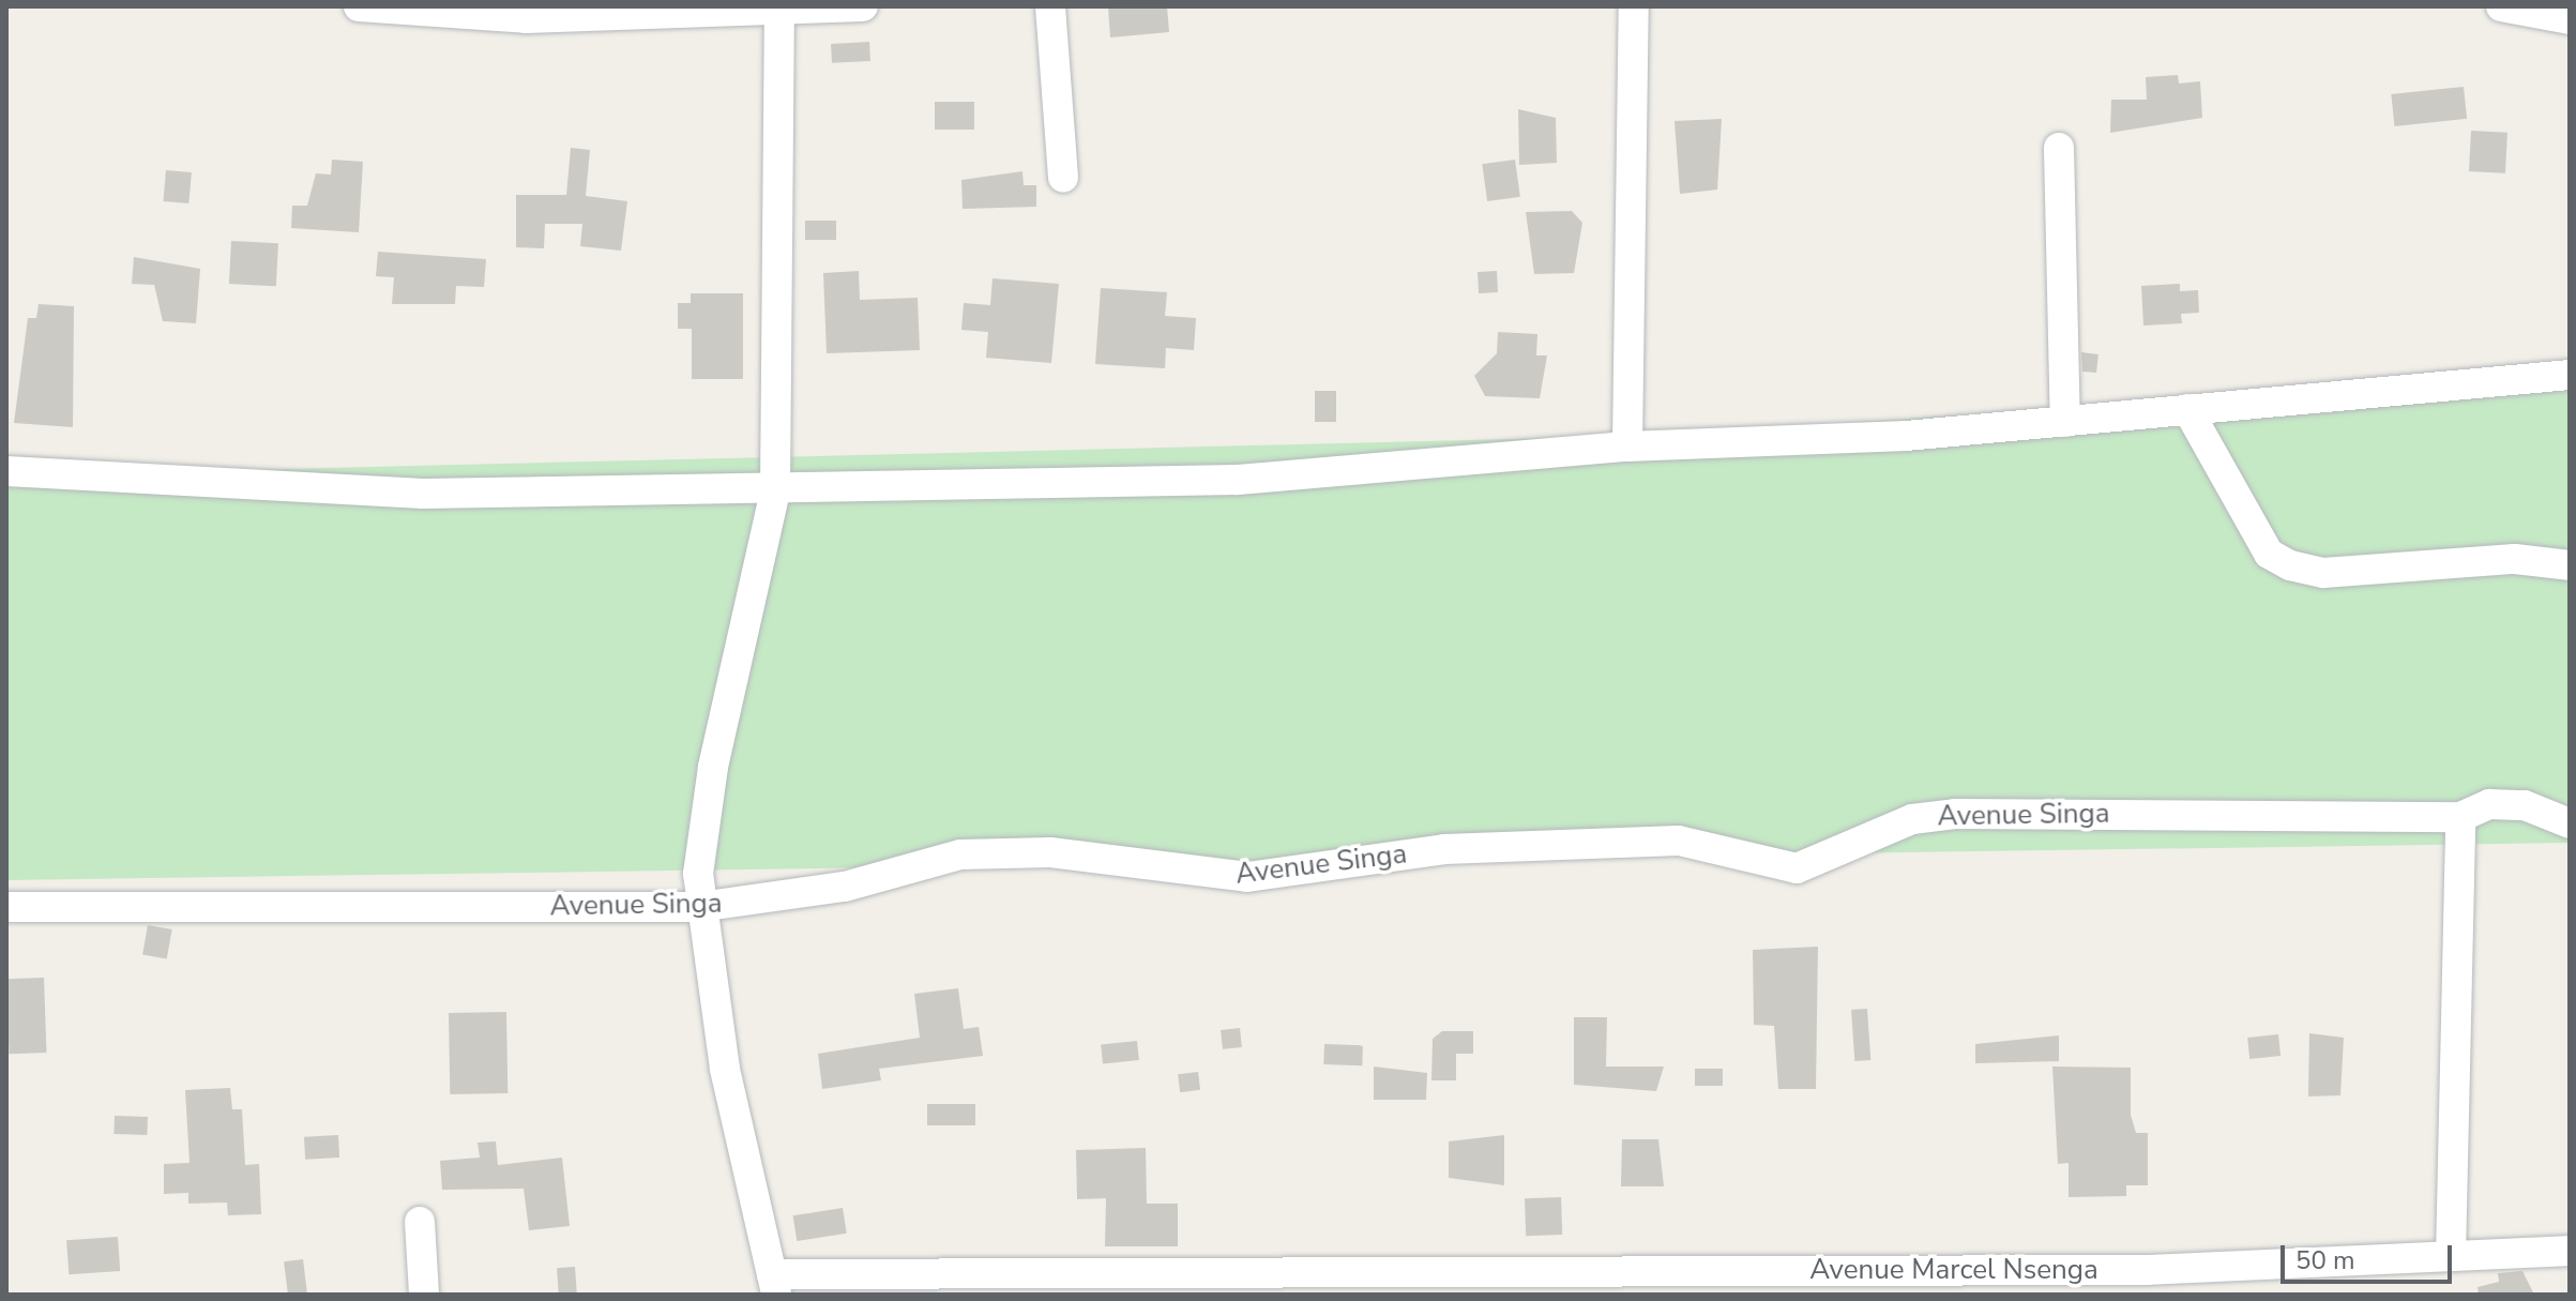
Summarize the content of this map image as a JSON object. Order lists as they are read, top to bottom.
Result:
{
  "streets": {
    "street": ["Avenue Singa", "Avenue Marcel Nsenga"]
  },
  "scale_bar": "50 m"
}
